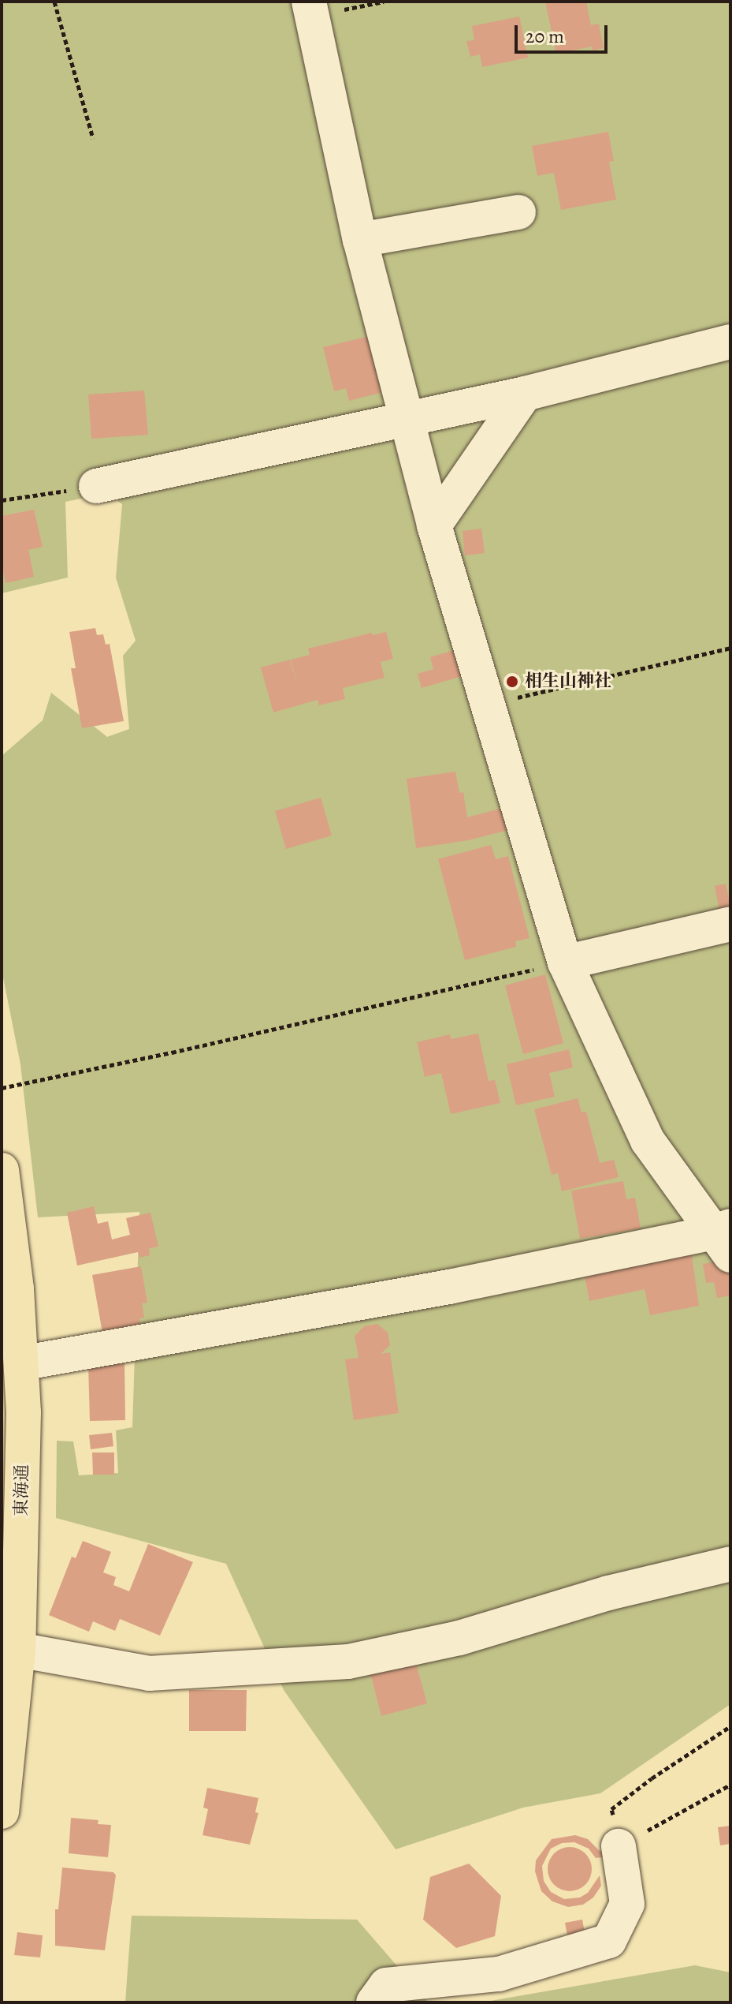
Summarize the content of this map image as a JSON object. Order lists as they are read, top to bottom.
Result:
{
  "streets": {
    "main road": ["東海通"]
  },
  "places": ["相生山神社"],
  "scale_bar": "20 m"
}
